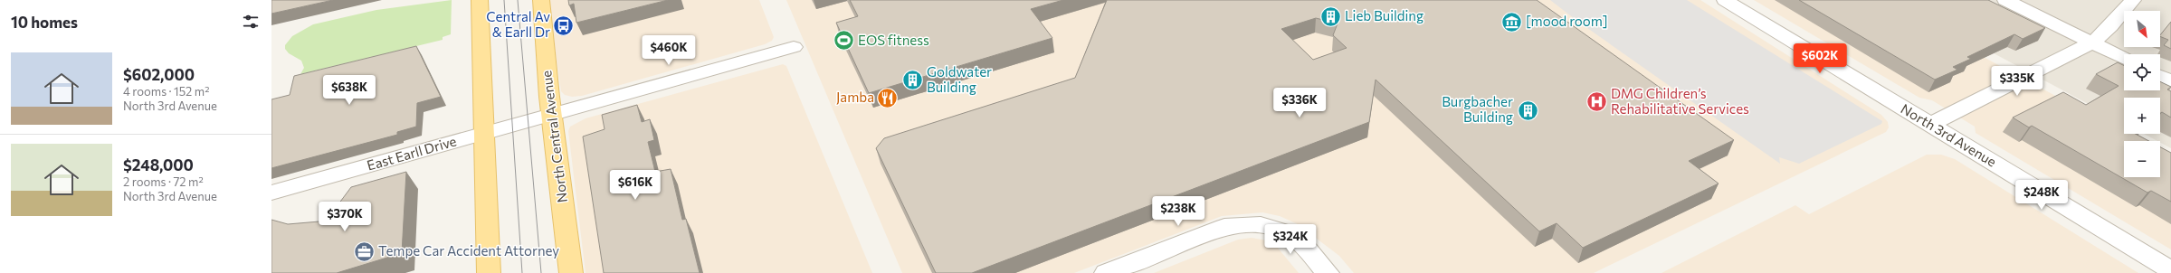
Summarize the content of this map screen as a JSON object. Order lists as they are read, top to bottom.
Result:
{
  "streets": {
    "main road": ["North Central Avenue"],
    "street": ["North 3rd Avenue", "East Earll Drive"]
  },
  "crossings": [
    ["North Central Avenue", "East Earll Drive"]
  ],
  "places": {
    "building": ["Lieb Building", "Goldwater Building", "Burgbacher Building"],
    "museum": ["[mood room]"],
    "bus stop": ["Central Av & Earll Dr"],
    "sports": ["EOS fitness"],
    "restaurant": ["Jamba"],
    "hospital": ["DMG Children’s Rehabilitative Services"],
    "office": ["Tempe Car Accident Attorney"]
  },
  "north": "bottom right",
  "page": {
    "heading": "10 homes",
    "map_buttons": ["+", "−"],
    "price": [
      "$460K",
      "$602K",
      "$335K",
      "$638K",
      "$336K",
      "$616K",
      "$248K",
      "$238K",
      "$370K",
      "$324K"
    ],
    "list": [
      {
        "name": "$602,000",
        "note": "4 rooms · 152 m² · North 3rd Avenue"
      },
      {
        "name": "$248,000",
        "note": "2 rooms · 72 m² · North 3rd Avenue"
      }
    ]
  }
}
